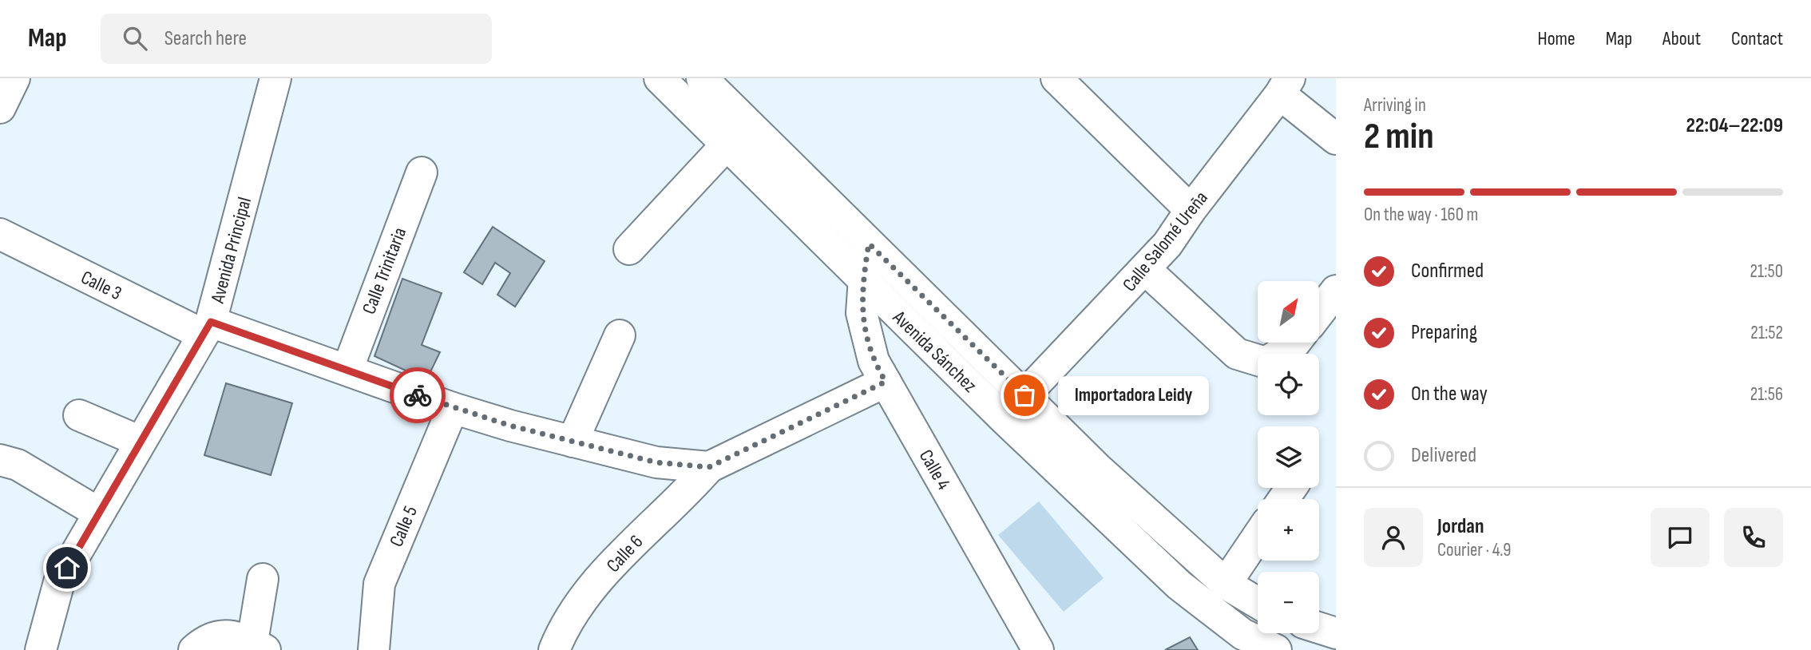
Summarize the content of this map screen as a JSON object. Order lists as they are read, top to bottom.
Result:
{
  "streets": {
    "street": [
      "Calle Salomé Ureña",
      "Avenida Principal",
      "Calle Trinitaria",
      "Calle 3",
      "Avenida Sánchez",
      "Calle 4",
      "Calle 5",
      "Calle 6"
    ]
  },
  "crossings": [
    ["Calle Salomé Ureña", "Avenida Sánchez"],
    ["Avenida Principal", "Calle 3"],
    ["Calle Trinitaria", "Calle 3"],
    ["Calle 3", "Calle 5"],
    ["Calle 3", "Calle 6"],
    ["Avenida Sánchez", "Calle 4"]
  ],
  "places": ["Importadora Leidy"],
  "north": "top right",
  "page": {
    "header": "Map",
    "search": "Search here",
    "nav": [
      "Home",
      "Map",
      "About",
      "Contact"
    ],
    "heading": ["2 min", "Arriving in", "22:04–22:09"],
    "panel": ["Jordan", "Courier · 4.9"],
    "bar": "On the way · 160 m",
    "list": [
      ["Confirmed", "21:50"],
      ["Preparing", "21:52"],
      ["On the way", "21:56"],
      "Delivered"
    ],
    "map_buttons": ["+", "−"],
    "bubble": "Importadora Leidy"
  }
}
